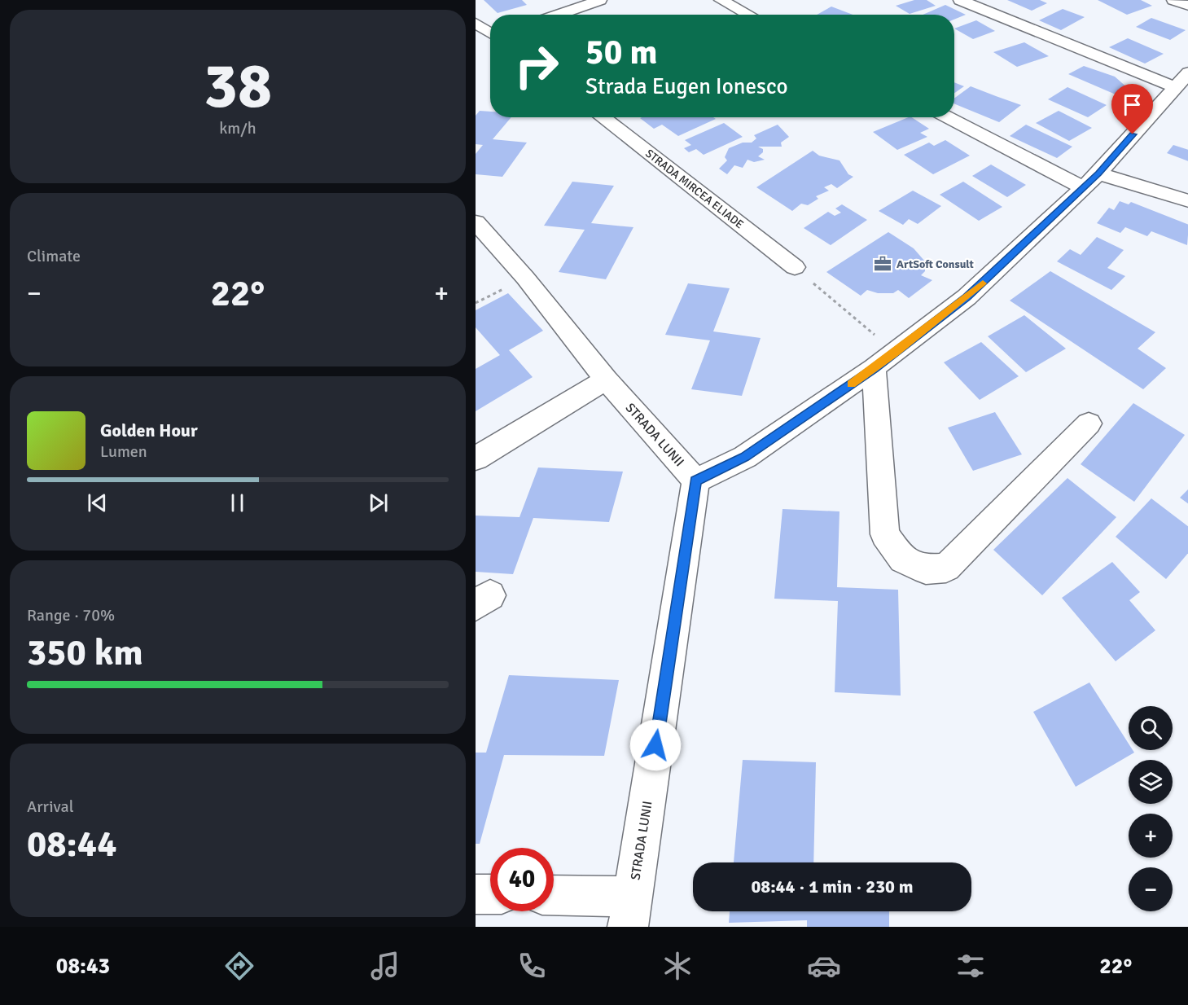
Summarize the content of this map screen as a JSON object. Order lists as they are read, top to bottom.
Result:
{
  "streets": {
    "street": ["STRADA MIRCEA ELIADE", "STRADA LUNII"]
  },
  "places": {
    "office": ["ArtSoft Consult"]
  },
  "page": {
    "tile": [
      ["38", "km/h"],
      "Climate",
      ["Range · 70%", "350 km"],
      ["Arrival", "08:44"]
    ],
    "turn": ["50 m", "Strada Eugen Ionesco"],
    "heat": ["−", "22°", "+"],
    "song": ["Golden Hour", "Lumen"],
    "map_buttons": ["+", "−"],
    "limit": "40",
    "trip": "08:44 · 1 min · 230 m",
    "tabs": ["08:43", "22°"]
  }
}
